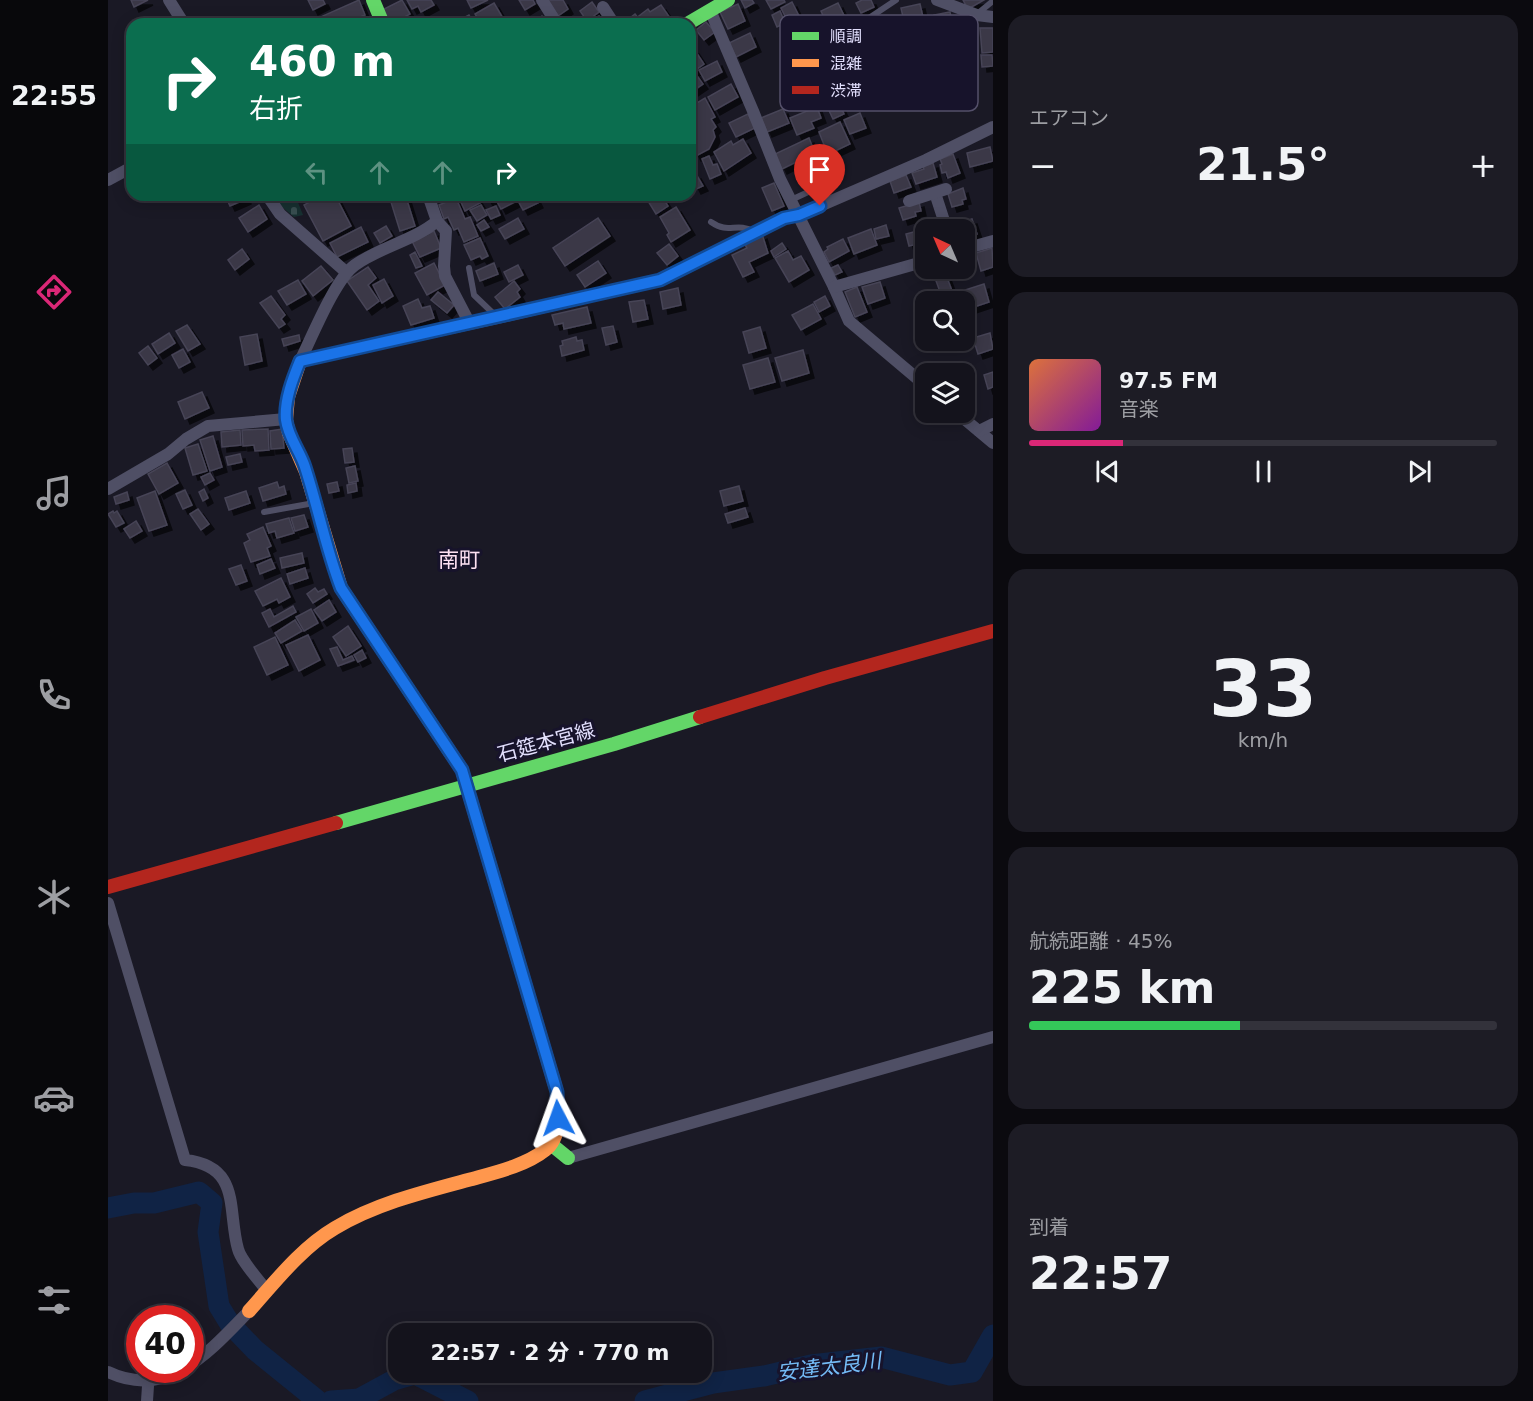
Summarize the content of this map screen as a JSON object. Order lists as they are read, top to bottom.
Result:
{
  "streets": {
    "street": ["石筵本宮線"]
  },
  "districts": ["南町"],
  "water": ["安達太良川"],
  "legend": ["順調", "混雑", "渋滞"],
  "north": "top left",
  "page": {
    "tabs": "22:55",
    "tile": [
      "エアコン",
      ["33", "km/h"],
      ["航続距離 · 45%", "225 km"],
      ["到着", "22:57"]
    ],
    "turn": ["460 m", "右折"],
    "heat": ["−", "21.5°", "+"],
    "song": ["97.5 FM", "音楽"],
    "limit": "40",
    "trip": "22:57 · 2 分 · 770 m"
  }
}
